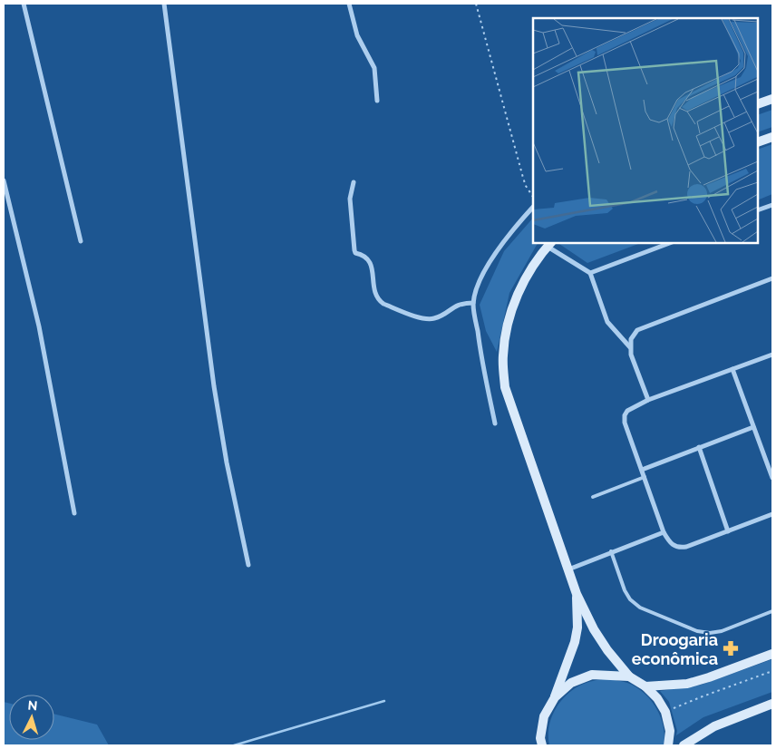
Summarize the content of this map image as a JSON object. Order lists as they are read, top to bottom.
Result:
{
  "places": {
    "pharmacy": ["Droogaria econômica"]
  },
  "north": "top"
}
